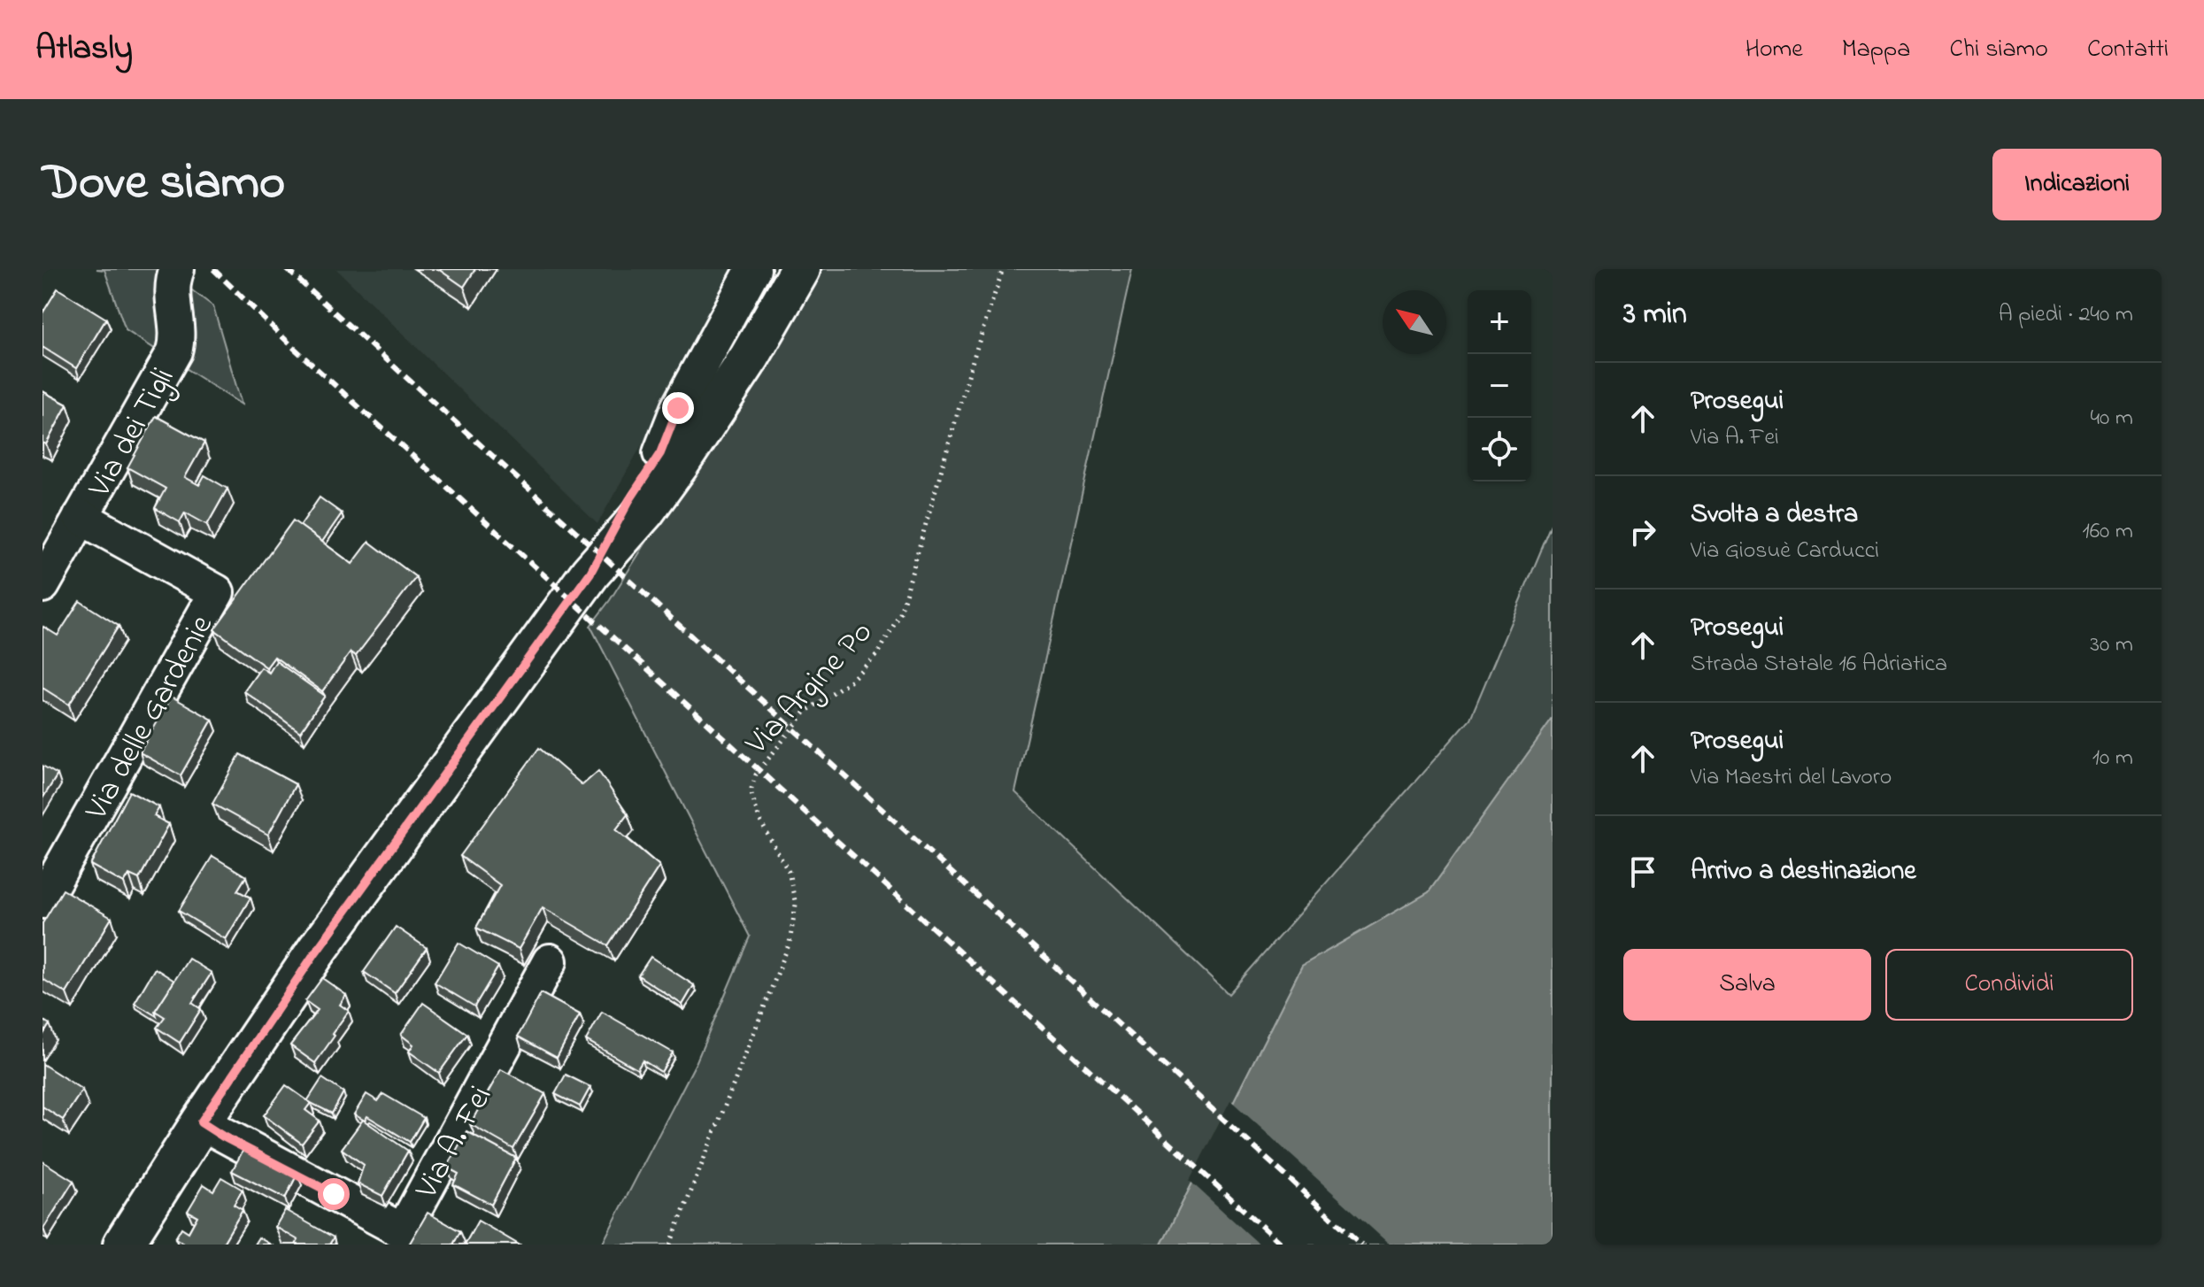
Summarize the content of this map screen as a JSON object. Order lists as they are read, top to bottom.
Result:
{
  "streets": {
    "street": ["Via dei Tigli", "Via delle Gardenie", "Via A. Fei"],
    "path": ["Via Argine Po"]
  },
  "crossings": [
    ["Via dei Tigli", "Via delle Gardenie"]
  ],
  "north": "top left",
  "page": {
    "header": "Atlasly",
    "nav": [
      "Home",
      "Mappa",
      "Chi siamo",
      "Contatti"
    ],
    "title": "Dove siamo",
    "buttons": [
      "Indicazioni",
      ["Salva", "Condividi"]
    ],
    "heading": ["3 min", "A piedi · 240 m"],
    "map_buttons": ["+", "−"],
    "list": [
      ["Prosegui", "Via A. Fei", "40 m"],
      ["Svolta a destra", "Via Giosuè Carducci", "160 m"],
      ["Prosegui", "Strada Statale 16 Adriatica", "30 m"],
      ["Prosegui", "Via Maestri del Lavoro", "10 m"],
      "Arrivo a destinazione"
    ]
  }
}
